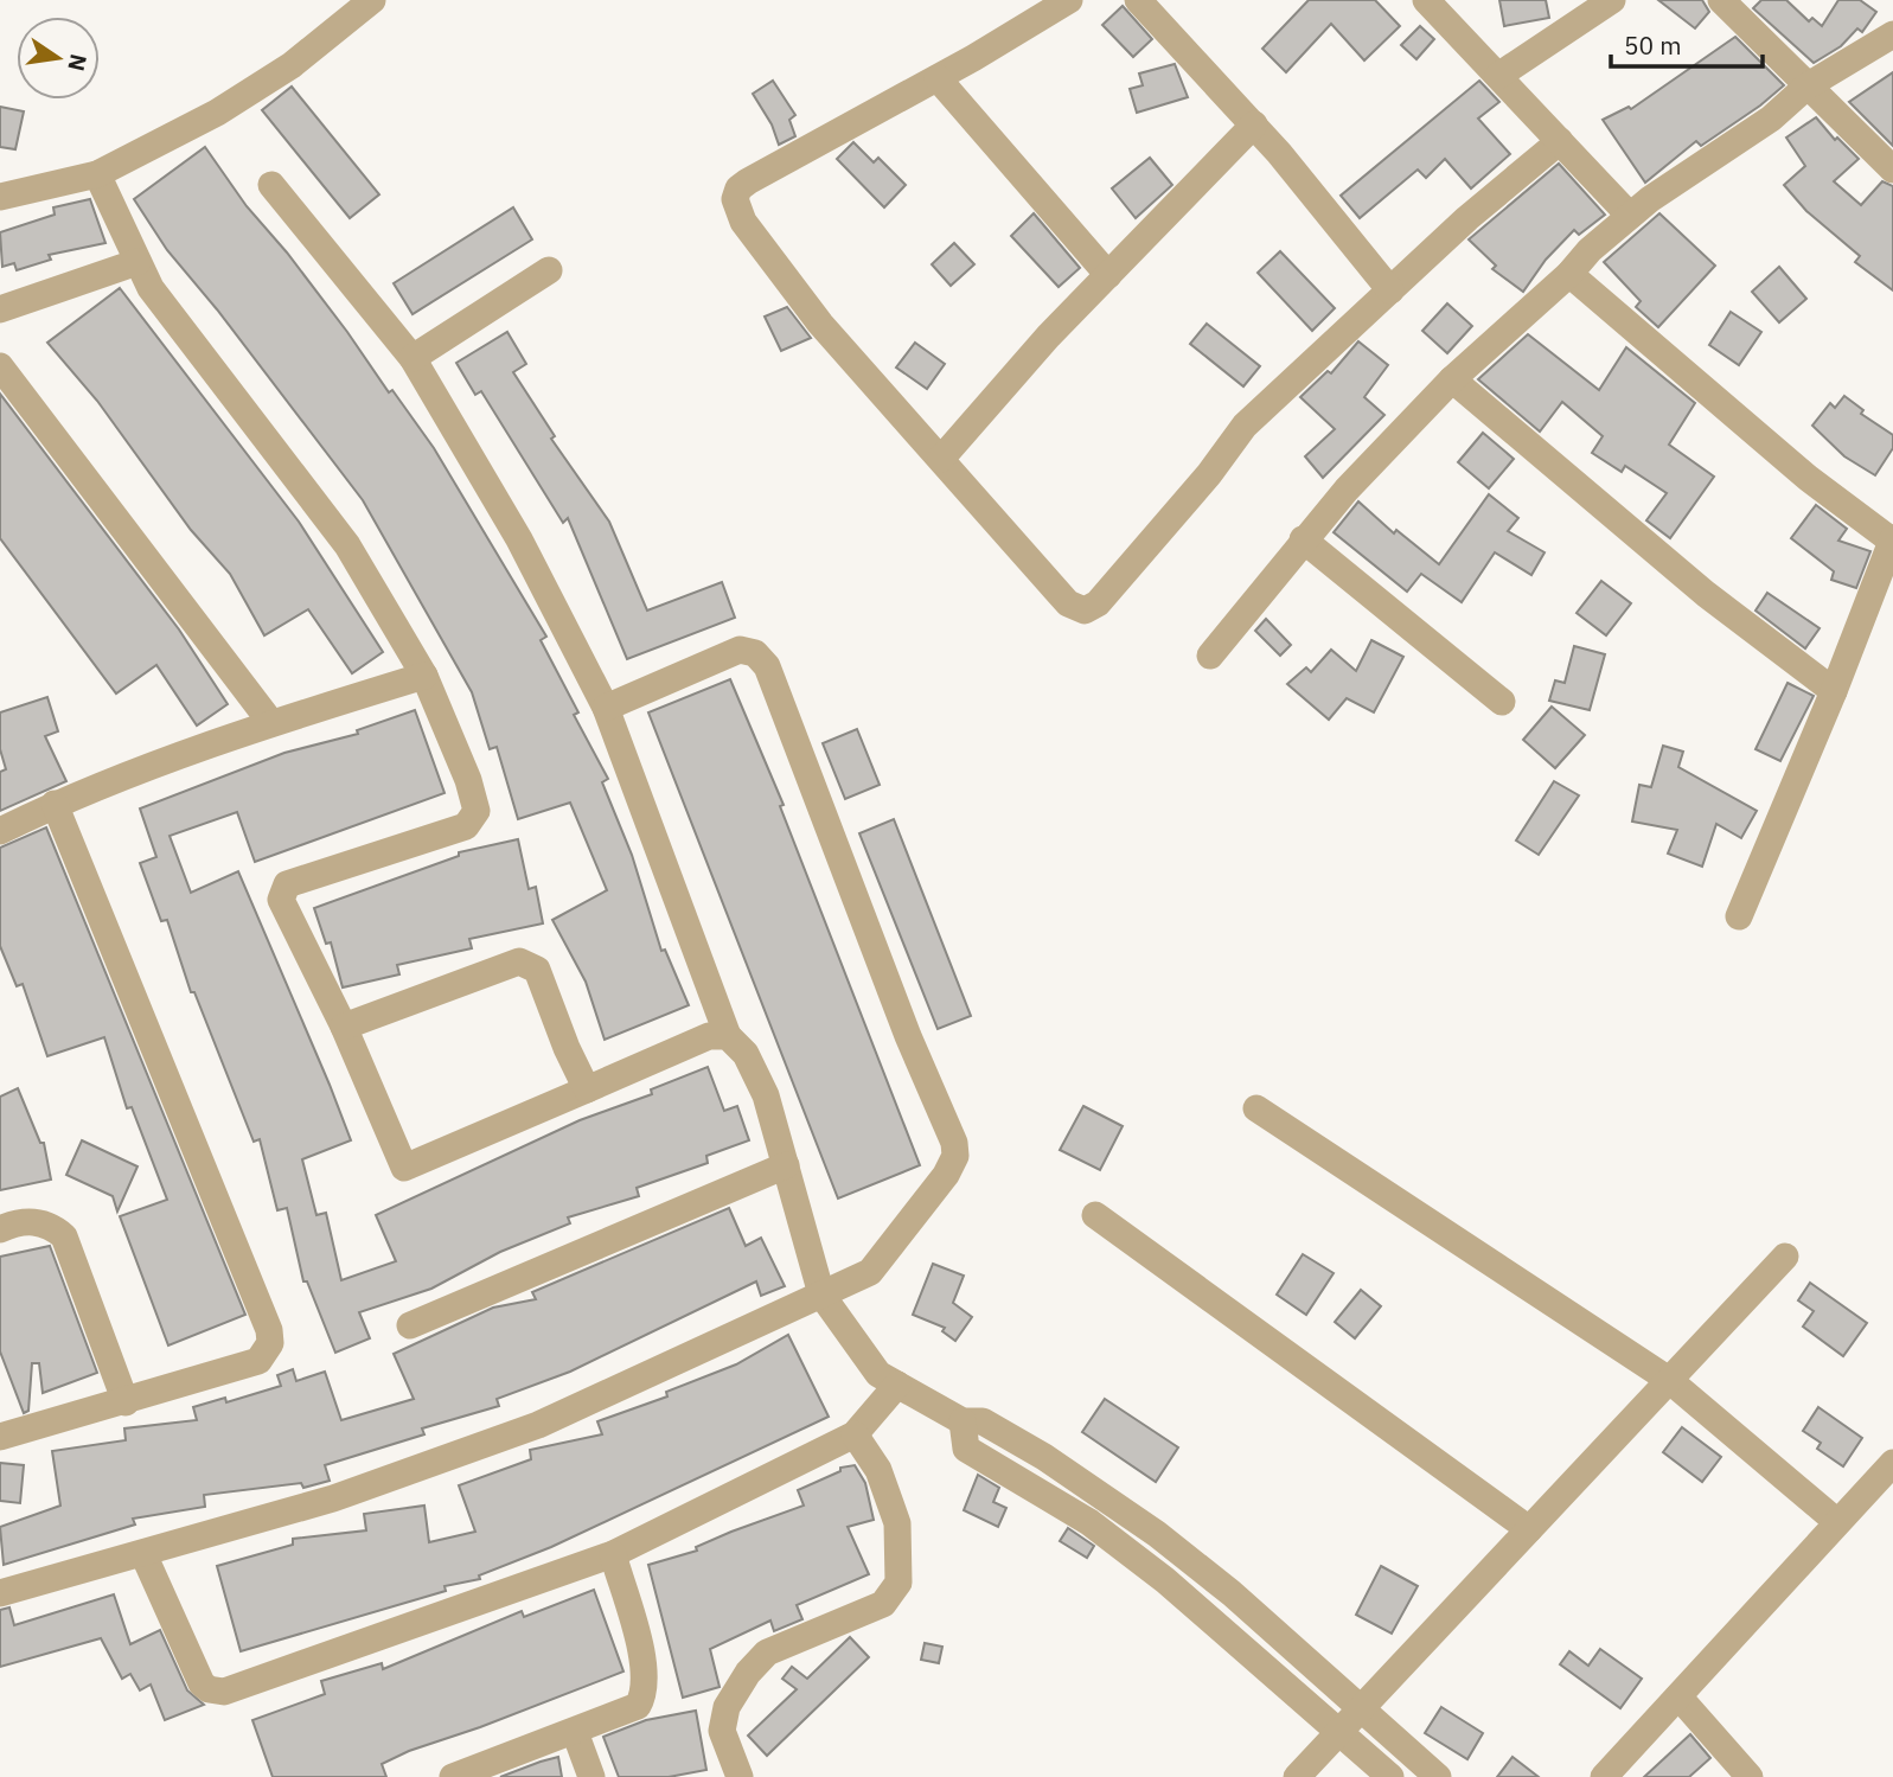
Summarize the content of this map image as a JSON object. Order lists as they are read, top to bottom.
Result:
{
  "scale_bar": "50 m",
  "north": "right"
}
